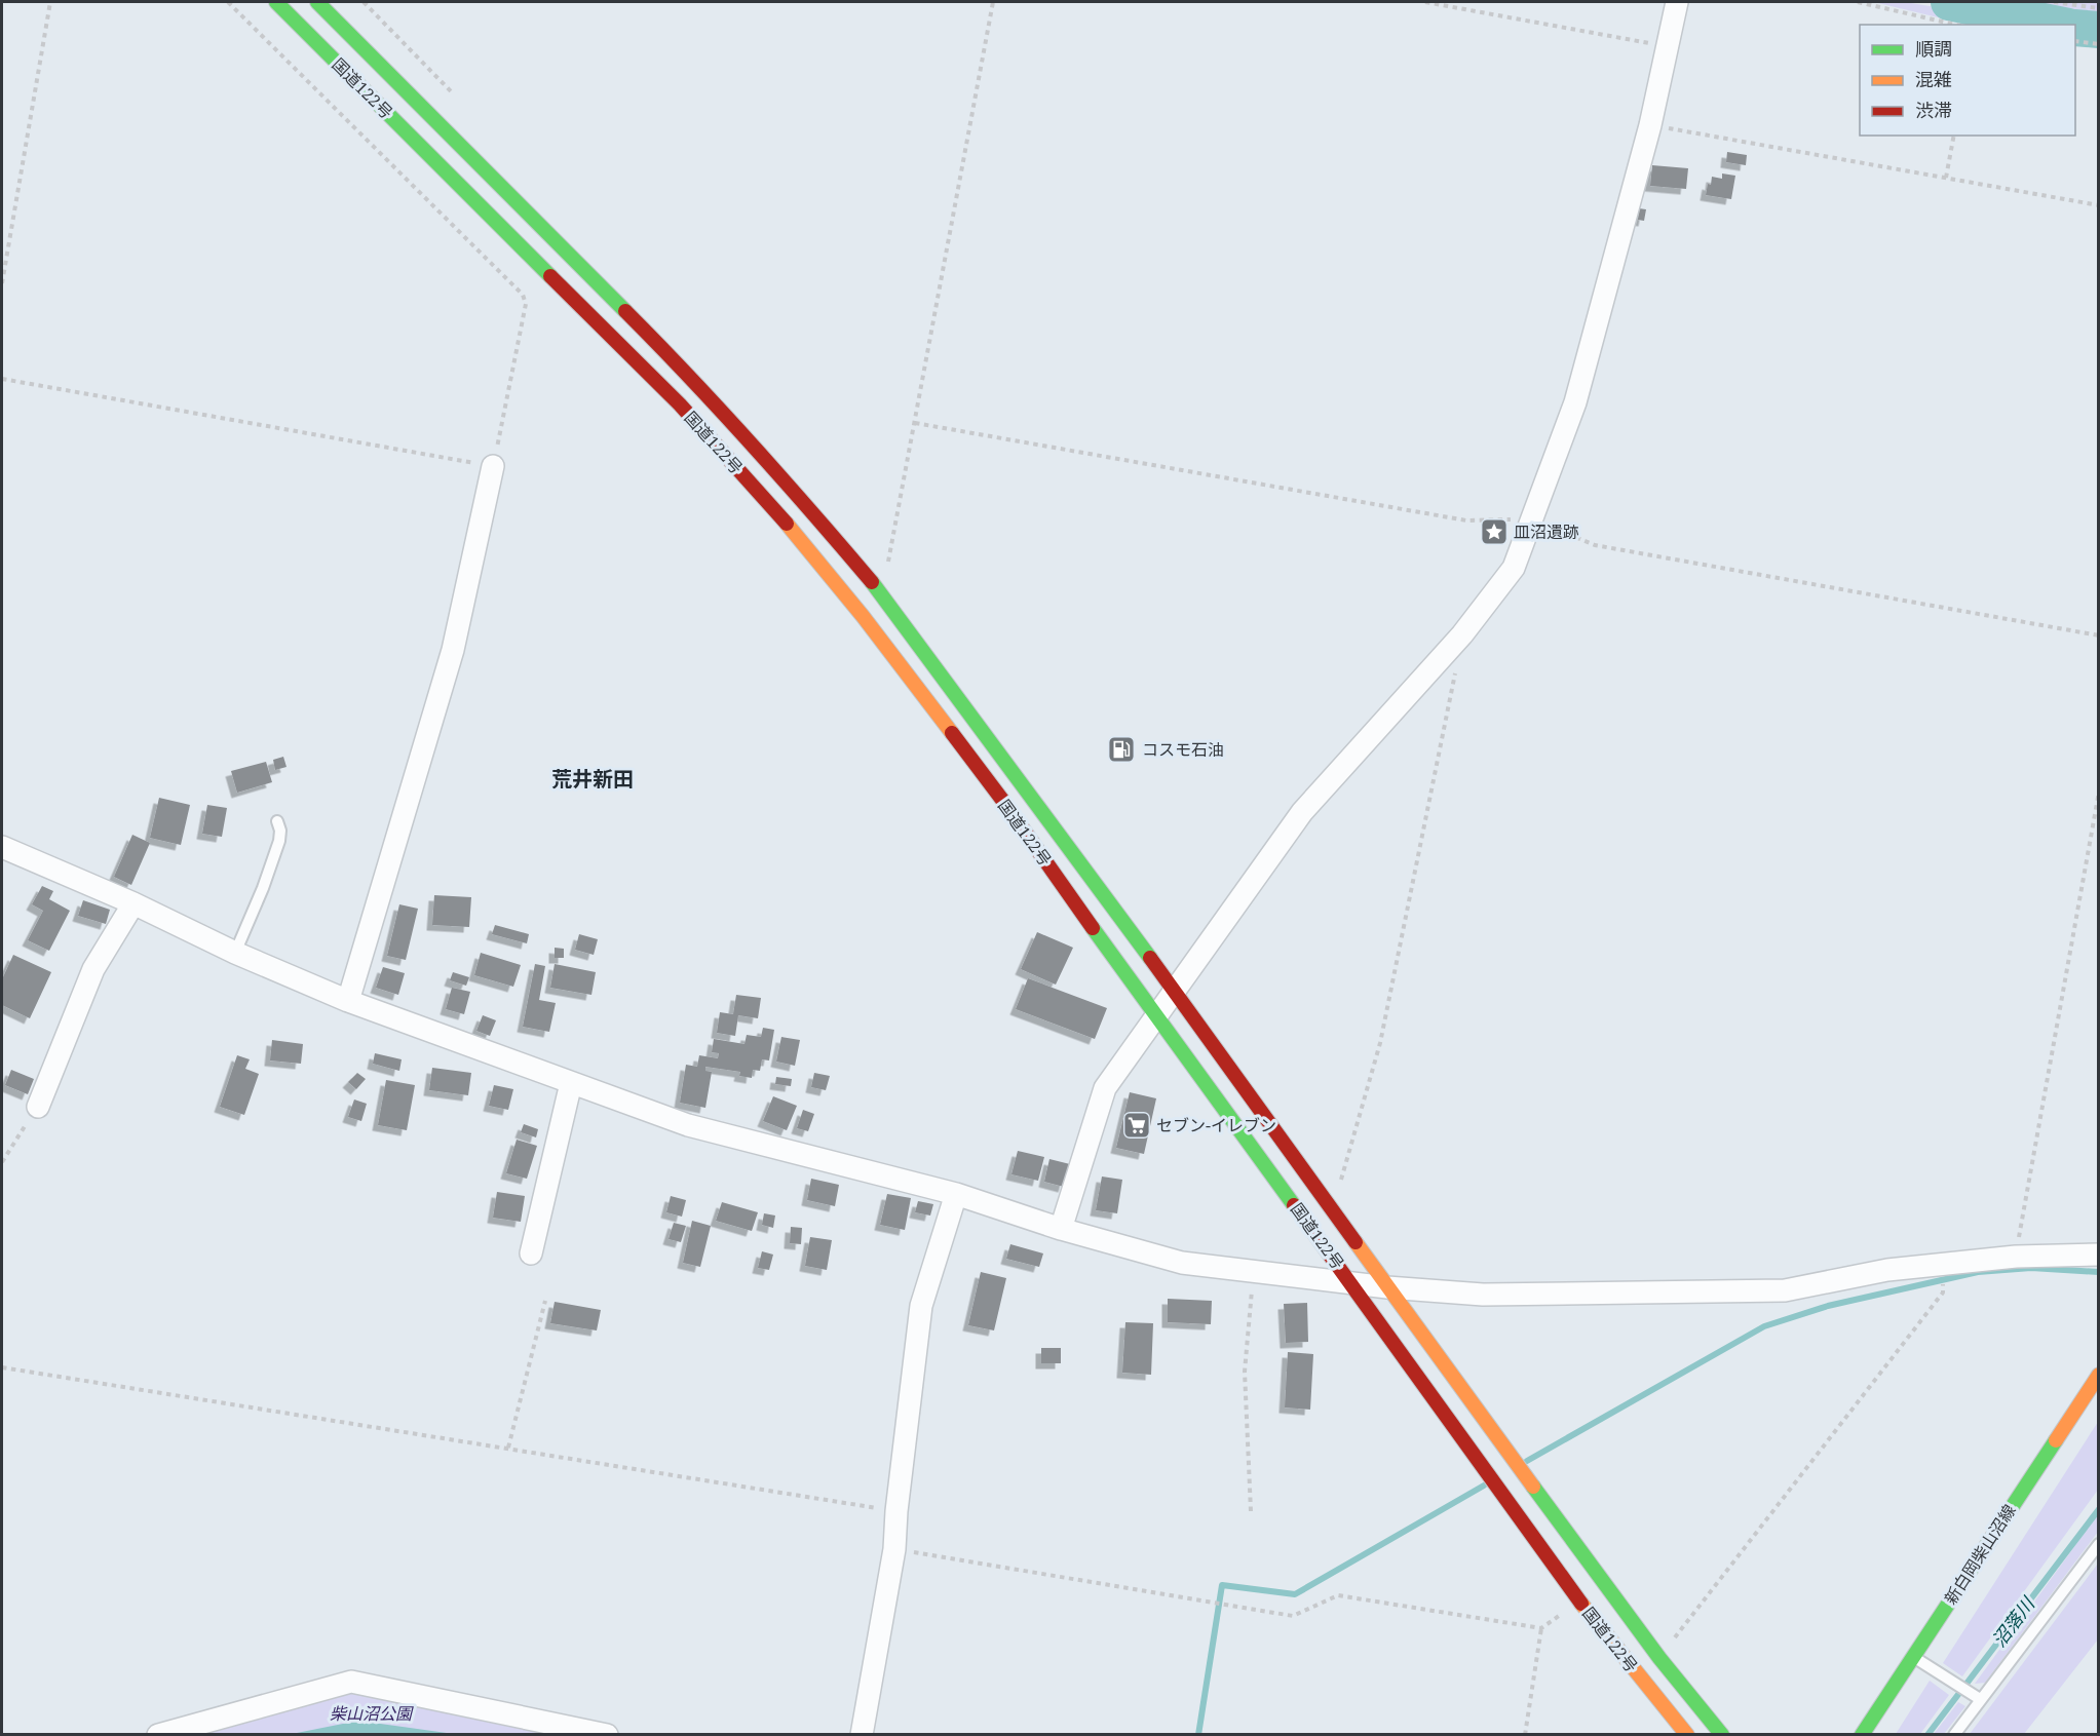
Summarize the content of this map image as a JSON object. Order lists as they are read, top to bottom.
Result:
{
  "streets": {
    "main road": ["国道122号", "新白岡柴山沼線"]
  },
  "districts": ["荒井新田"],
  "water": ["沼落川"],
  "parks": ["柴山沼公園"],
  "places": {
    "place": ["皿沼遺跡"],
    "fuel station": ["コスモ石油"],
    "supermarket": ["セブン-イレブン"]
  },
  "legend": ["順調", "混雑", "渋滞"]
}
